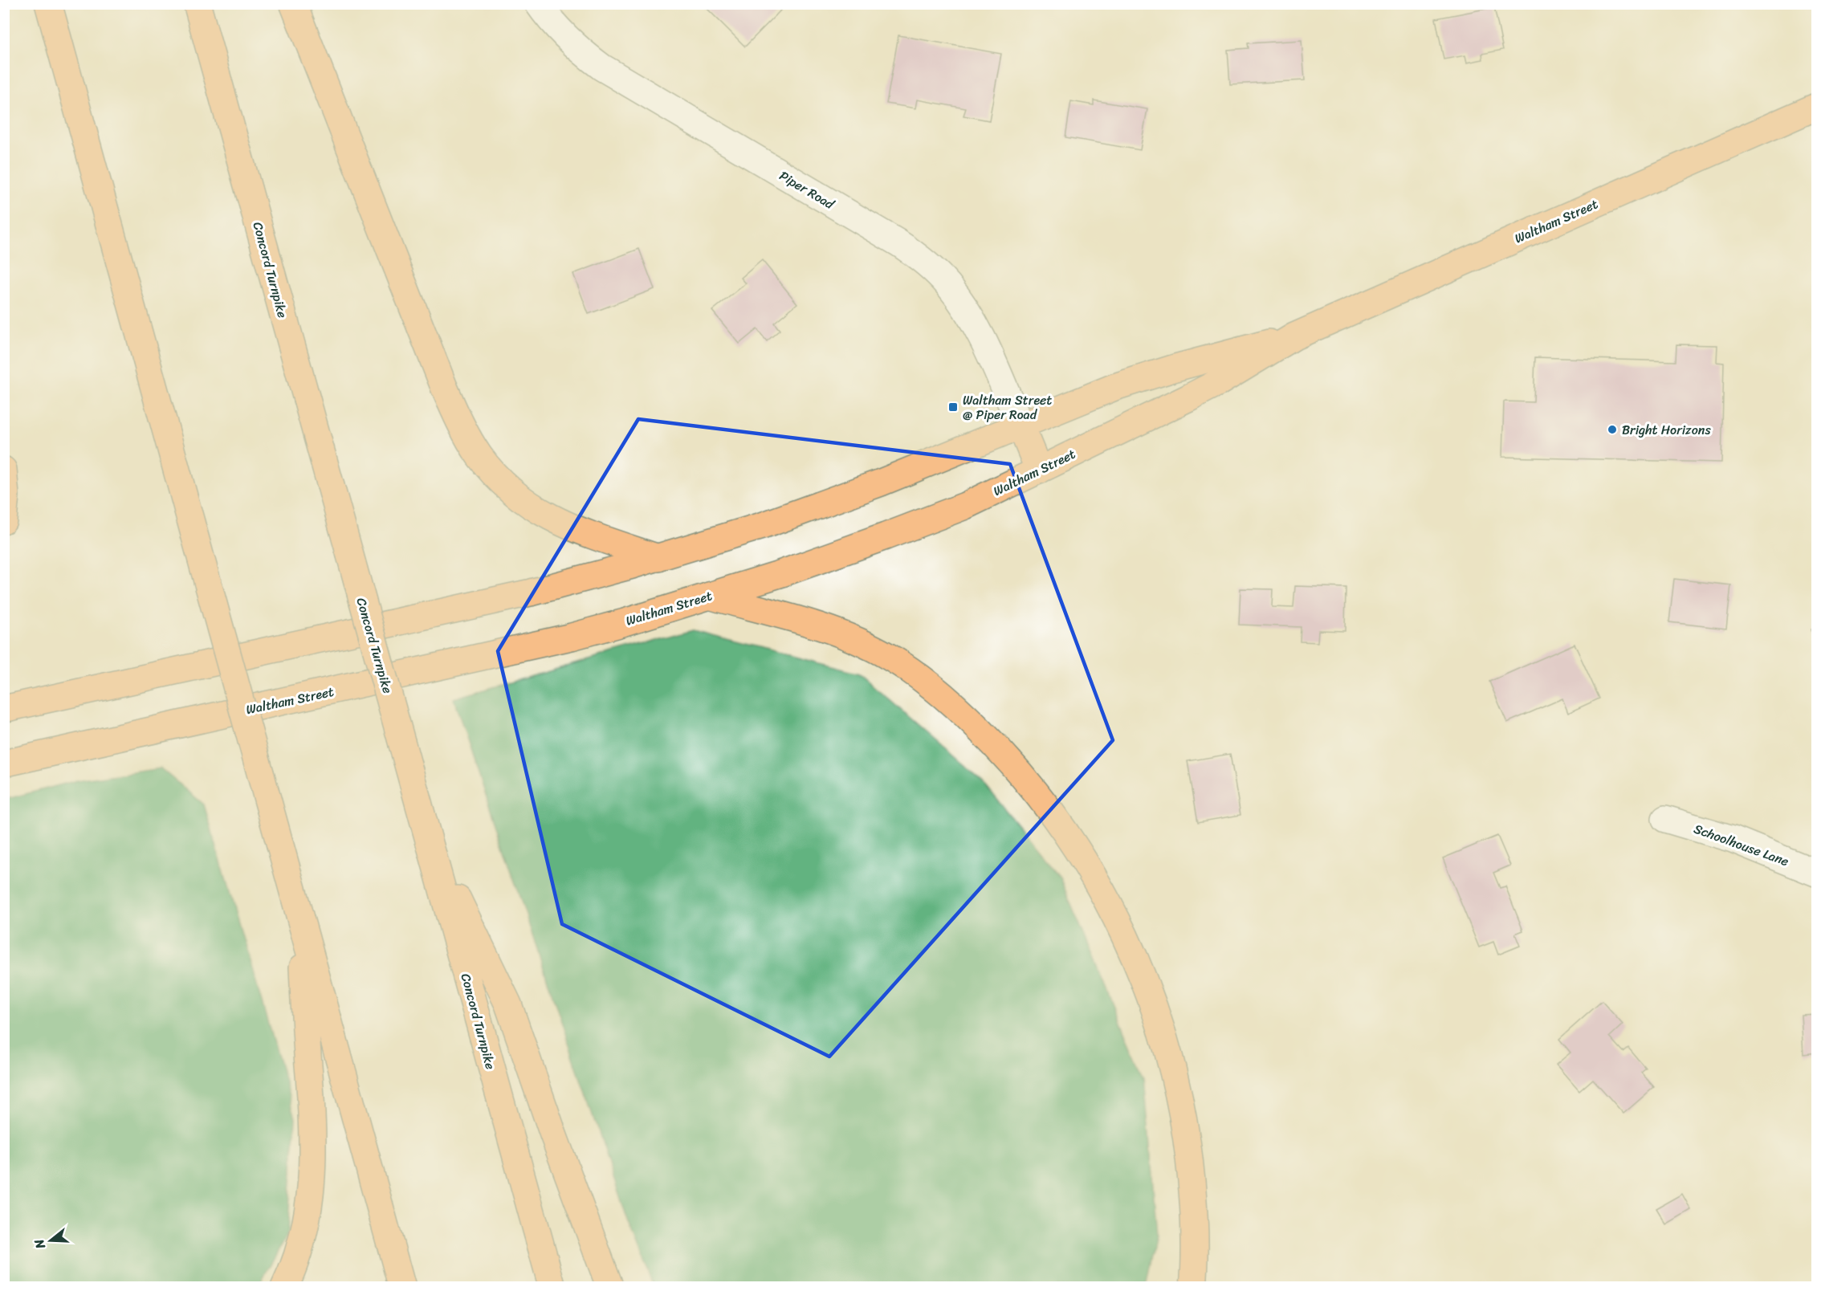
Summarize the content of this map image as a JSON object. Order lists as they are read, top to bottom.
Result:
{
  "streets": {
    "main road": ["Waltham Street", "Concord Turnpike"],
    "street": ["Piper Road", "Schoolhouse Lane"]
  },
  "crossings": [
    ["Piper Road", "Waltham Street"]
  ],
  "places": {
    "transit": ["Waltham Street @ Piper Road"],
    "other": ["Bright Horizons"]
  },
  "north": "left"
}
